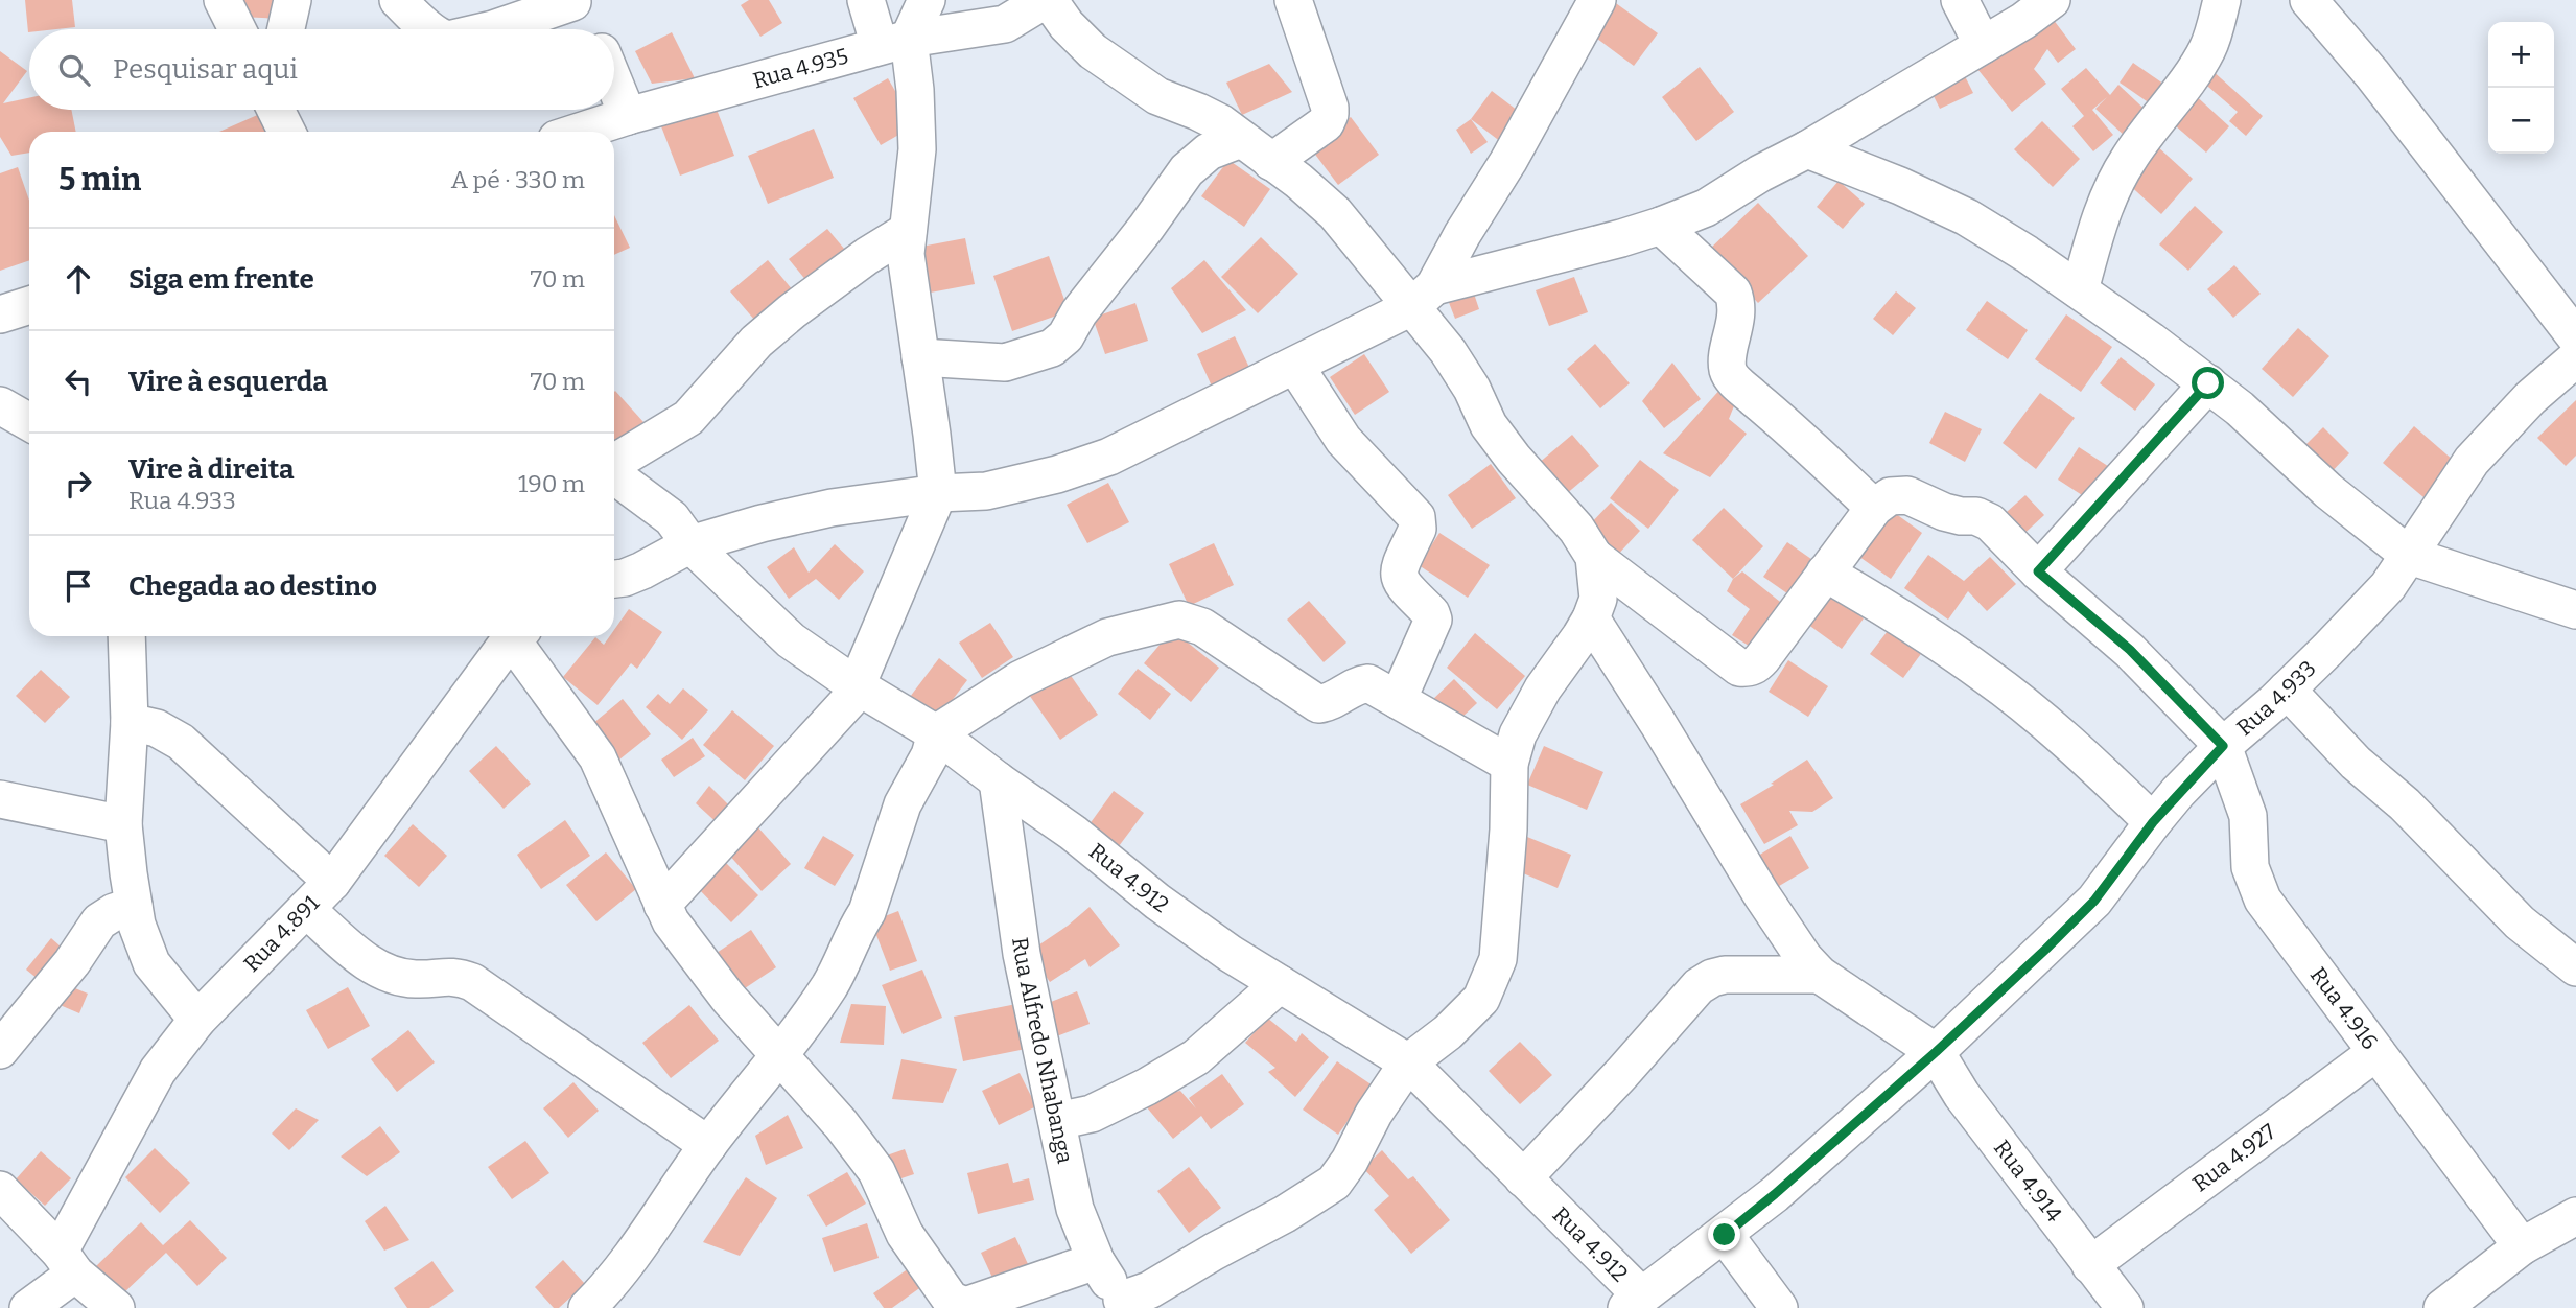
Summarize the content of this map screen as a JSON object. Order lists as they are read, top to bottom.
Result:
{
  "streets": {
    "street": [
      "Rua 4.935",
      "Rua 4.933",
      "Rua 4.912",
      "Rua 4.891",
      "Rua 4.916",
      "Rua Alfredo Nhabanga",
      "Rua 4.927",
      "Rua 4.914"
    ]
  },
  "crossings": [
    ["Rua 4.933", "Rua 4.912"],
    ["Rua 4.933", "Rua 4.916"],
    ["Rua 4.933", "Rua 4.914"],
    ["Rua 4.912", "Rua Alfredo Nhabanga"],
    ["Rua 4.916", "Rua 4.927"],
    ["Rua 4.927", "Rua 4.914"]
  ],
  "page": {
    "map_buttons": ["+", "−"],
    "search": "Pesquisar aqui",
    "heading": ["5 min", "A pé · 330 m"],
    "list": [
      ["Siga em frente", "70 m"],
      ["Vire à esquerda", "70 m"],
      ["Vire à direita", "Rua 4.933", "190 m"],
      "Chegada ao destino"
    ]
  }
}
